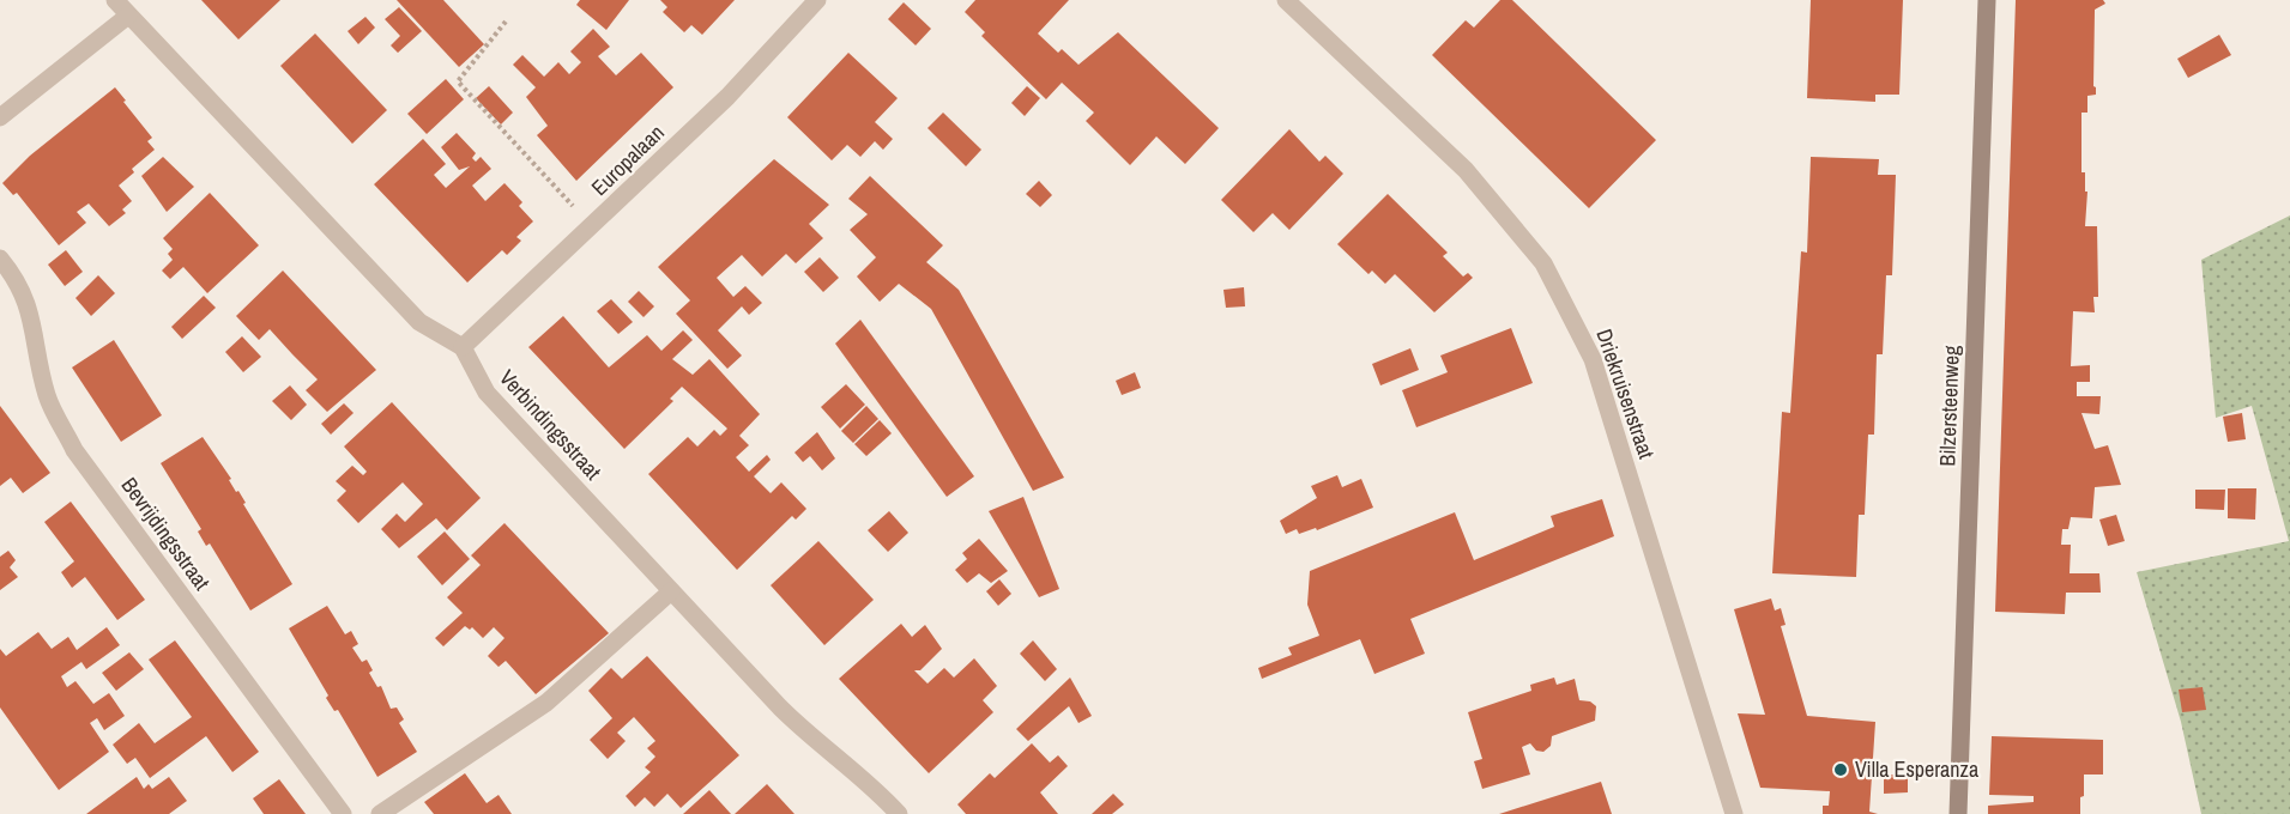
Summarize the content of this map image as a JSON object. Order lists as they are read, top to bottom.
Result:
{
  "streets": {
    "main road": ["Bilzersteenweg"],
    "street": [
      "Europalaan",
      "Driekruisenstraat",
      "Verbindingsstraat",
      "Bevrijdingsstraat"
    ]
  },
  "crossings": [
    ["Europalaan", "Verbindingsstraat"]
  ],
  "places": ["Villa Esperanza"]
}
